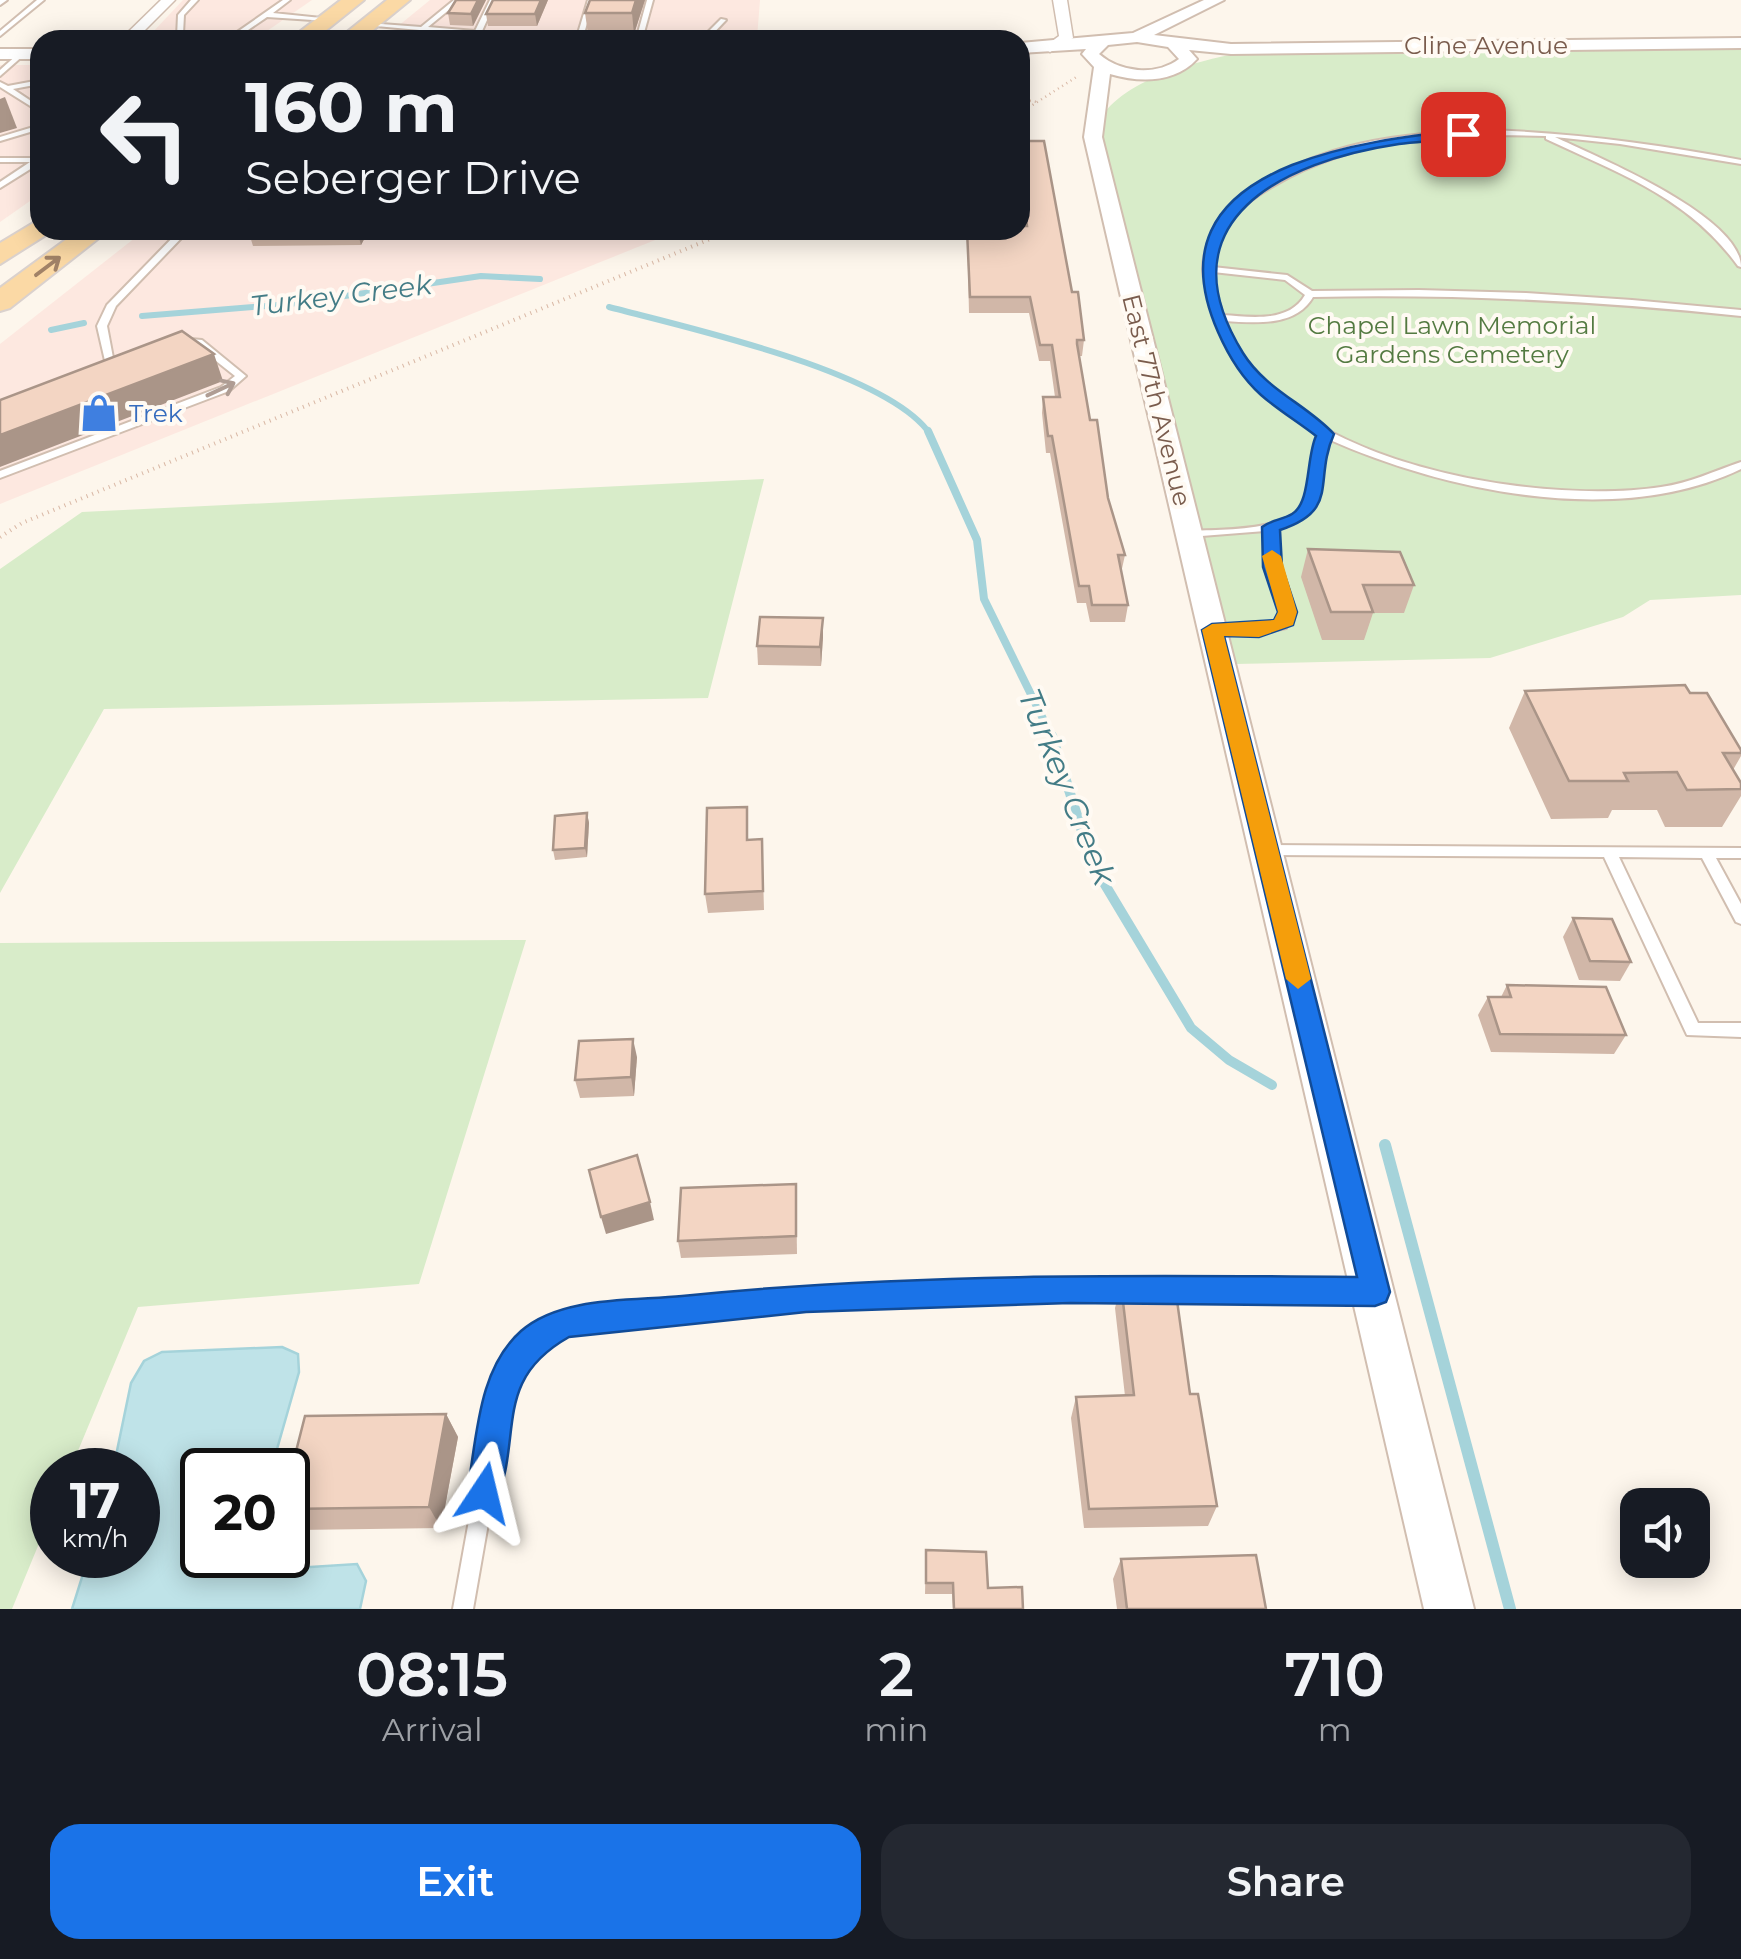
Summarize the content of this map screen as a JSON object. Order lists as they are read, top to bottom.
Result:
{
  "streets": {
    "street": ["Cline Avenue", "East 77th Avenue"]
  },
  "water": ["Turkey Creek"],
  "parks": ["Chapel Lawn Memorial Gardens Cemetery"],
  "places": {
    "shop": ["Trek"]
  },
  "page": {
    "turn": ["160 m", "Seberger Drive"],
    "speed": "17 km/h",
    "limit": "20",
    "eta": [
      "08:15",
      "Arrival",
      "2",
      "min",
      "710",
      "m"
    ],
    "buttons": ["Exit", "Share"]
  }
}
